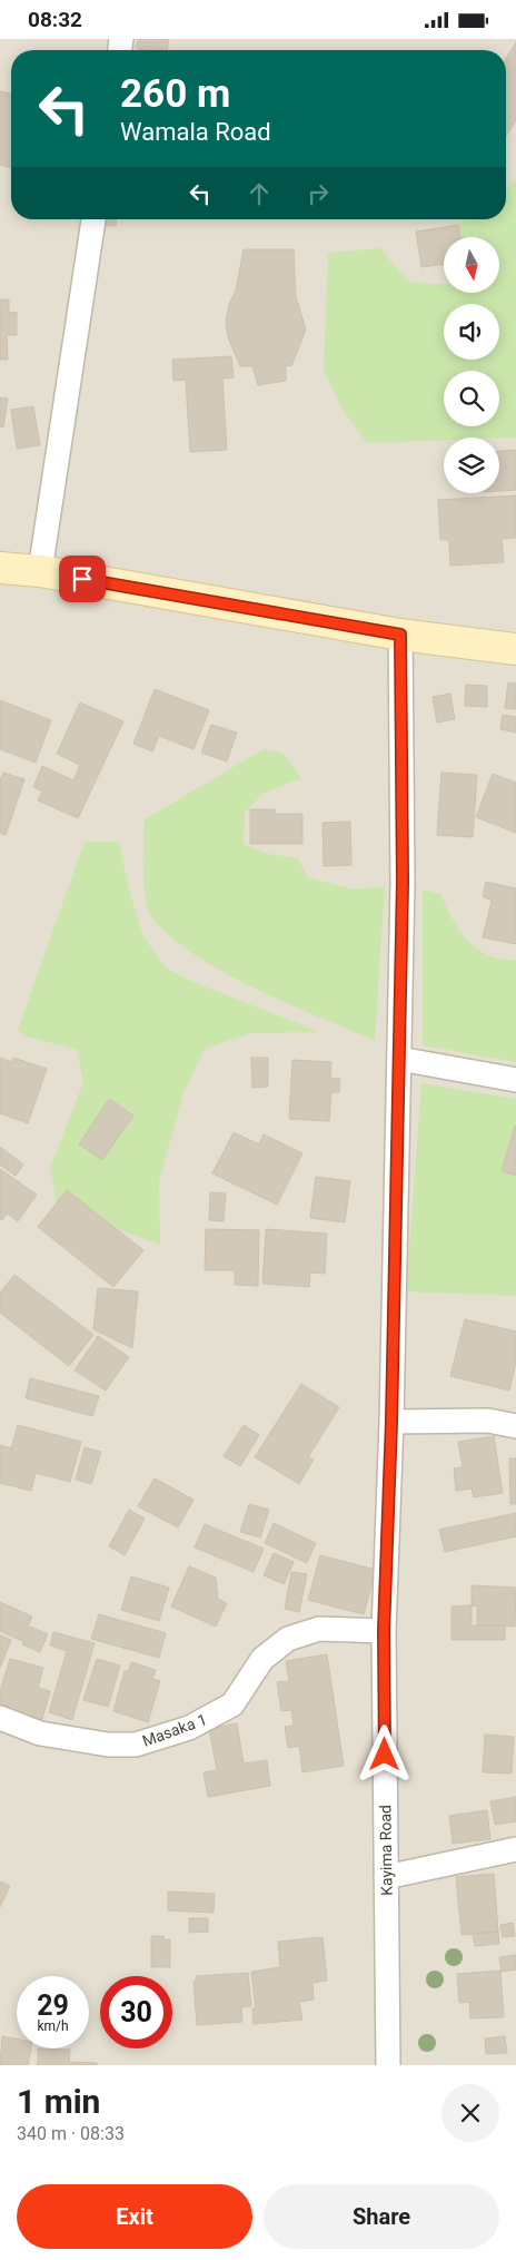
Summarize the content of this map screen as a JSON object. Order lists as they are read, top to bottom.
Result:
{
  "streets": {
    "street": ["Masaka 1", "Kayima Road"]
  },
  "crossings": [
    ["Masaka 1", "Kayima Road"]
  ],
  "north": "bottom",
  "page": {
    "status": "08:32",
    "turn": ["260 m", "Wamala Road"],
    "speed": "29 km/h",
    "limit": "30",
    "heading": ["1 min", "340 m · 08:33"],
    "buttons": ["Exit", "Share"]
  }
}
